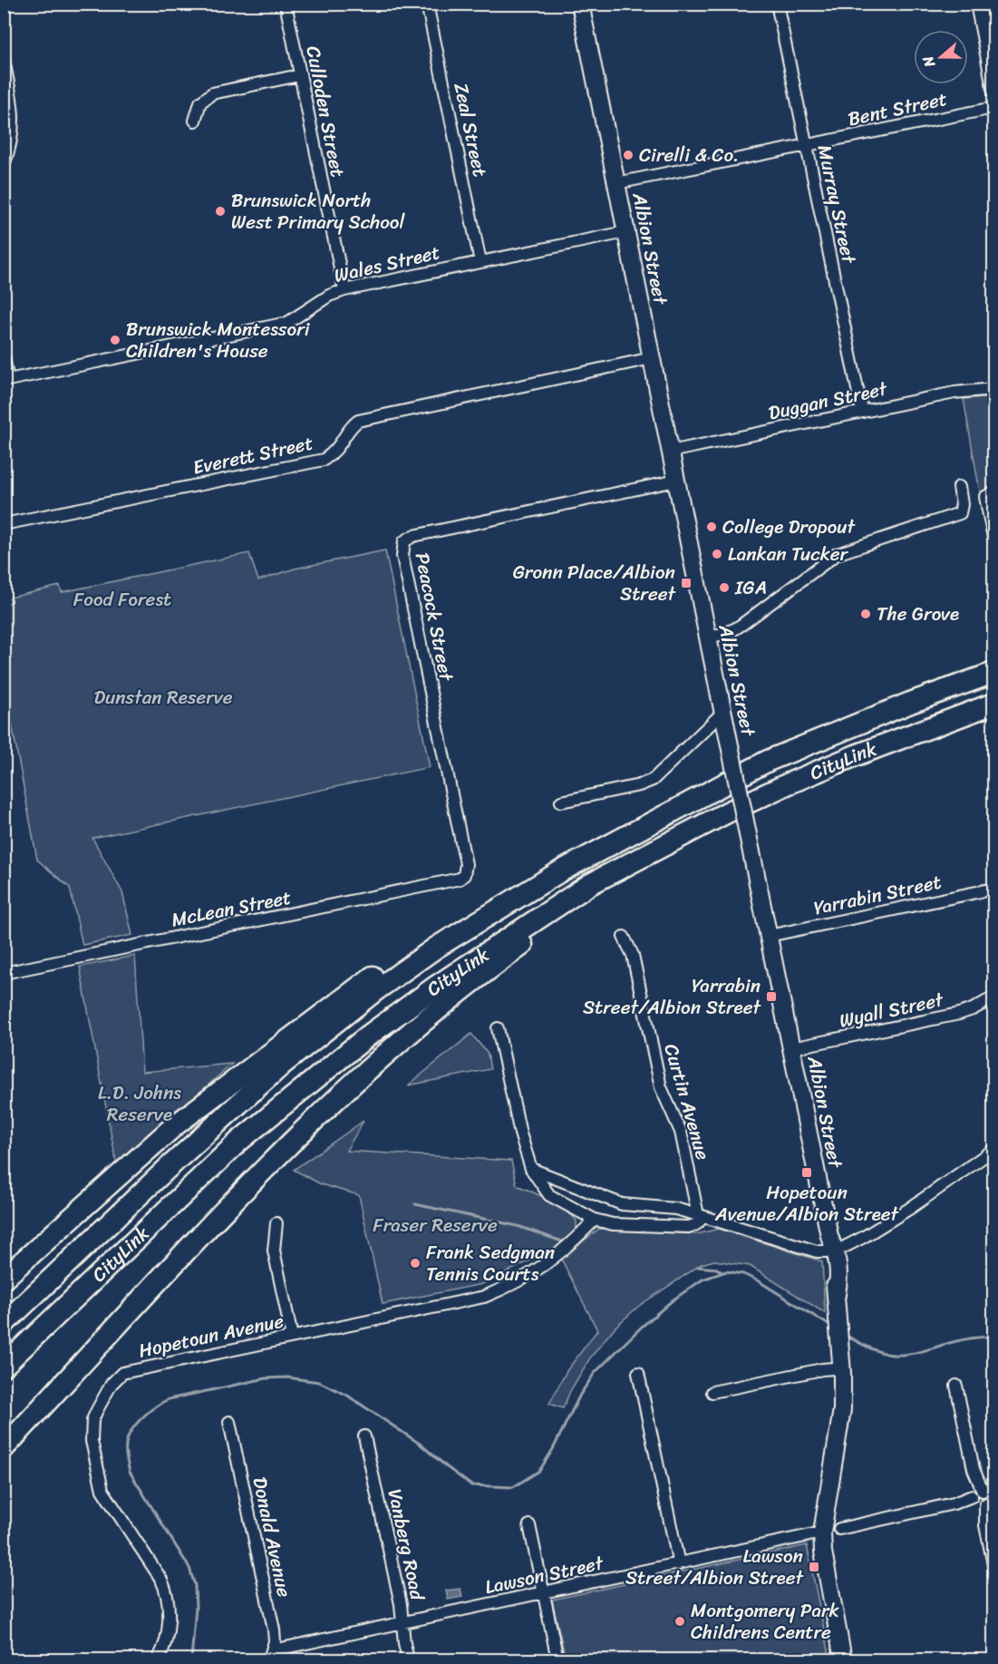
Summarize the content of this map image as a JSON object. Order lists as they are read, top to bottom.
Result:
{
  "streets": {
    "highway": ["CityLink"],
    "street": [
      "Bent Street",
      "Culloden Street",
      "Zeal Street",
      "Murray Street",
      "Albion Street",
      "Wales Street",
      "Duggan Street",
      "Everett Street",
      "Peacock Street",
      "Yarrabin Street",
      "McLean Street",
      "Wyall Street",
      "Curtin Avenue",
      "Hopetoun Avenue",
      "Donald Avenue",
      "Vanberg Road",
      "Lawson Street"
    ]
  },
  "crossings": [
    ["Bent Street", "Murray Street"],
    ["Bent Street", "Albion Street"],
    ["Culloden Street", "Wales Street"],
    ["Zeal Street", "Wales Street"],
    ["Murray Street", "Duggan Street"],
    ["Albion Street", "Wales Street"],
    ["Albion Street", "Duggan Street"],
    ["Albion Street", "Everett Street"],
    ["Albion Street", "Peacock Street"],
    ["Albion Street", "Yarrabin Street"],
    ["Albion Street", "Wyall Street"],
    ["Albion Street", "Lawson Street"],
    ["Peacock Street", "McLean Street"],
    ["Donald Avenue", "Lawson Street"],
    ["Vanberg Road", "Lawson Street"]
  ],
  "parks": [
    "Food Forest",
    "Dunstan Reserve",
    "L.D. Johns Reserve",
    "Fraser Reserve"
  ],
  "places": {
    "other": [
      "Cirelli & Co.",
      "Brunswick North West Primary School",
      "Brunswick Montessori Children's House",
      "College Dropout",
      "Lankan Tucker",
      "IGA",
      "The Grove",
      "Frank Sedgman Tennis Courts",
      "Montgomery Park Childrens Centre"
    ],
    "transit": [
      "Gronn Place/Albion Street",
      "Yarrabin Street/Albion Street",
      "Hopetoun Avenue/Albion Street",
      "Lawson Street/Albion Street"
    ]
  },
  "north": "left"
}
